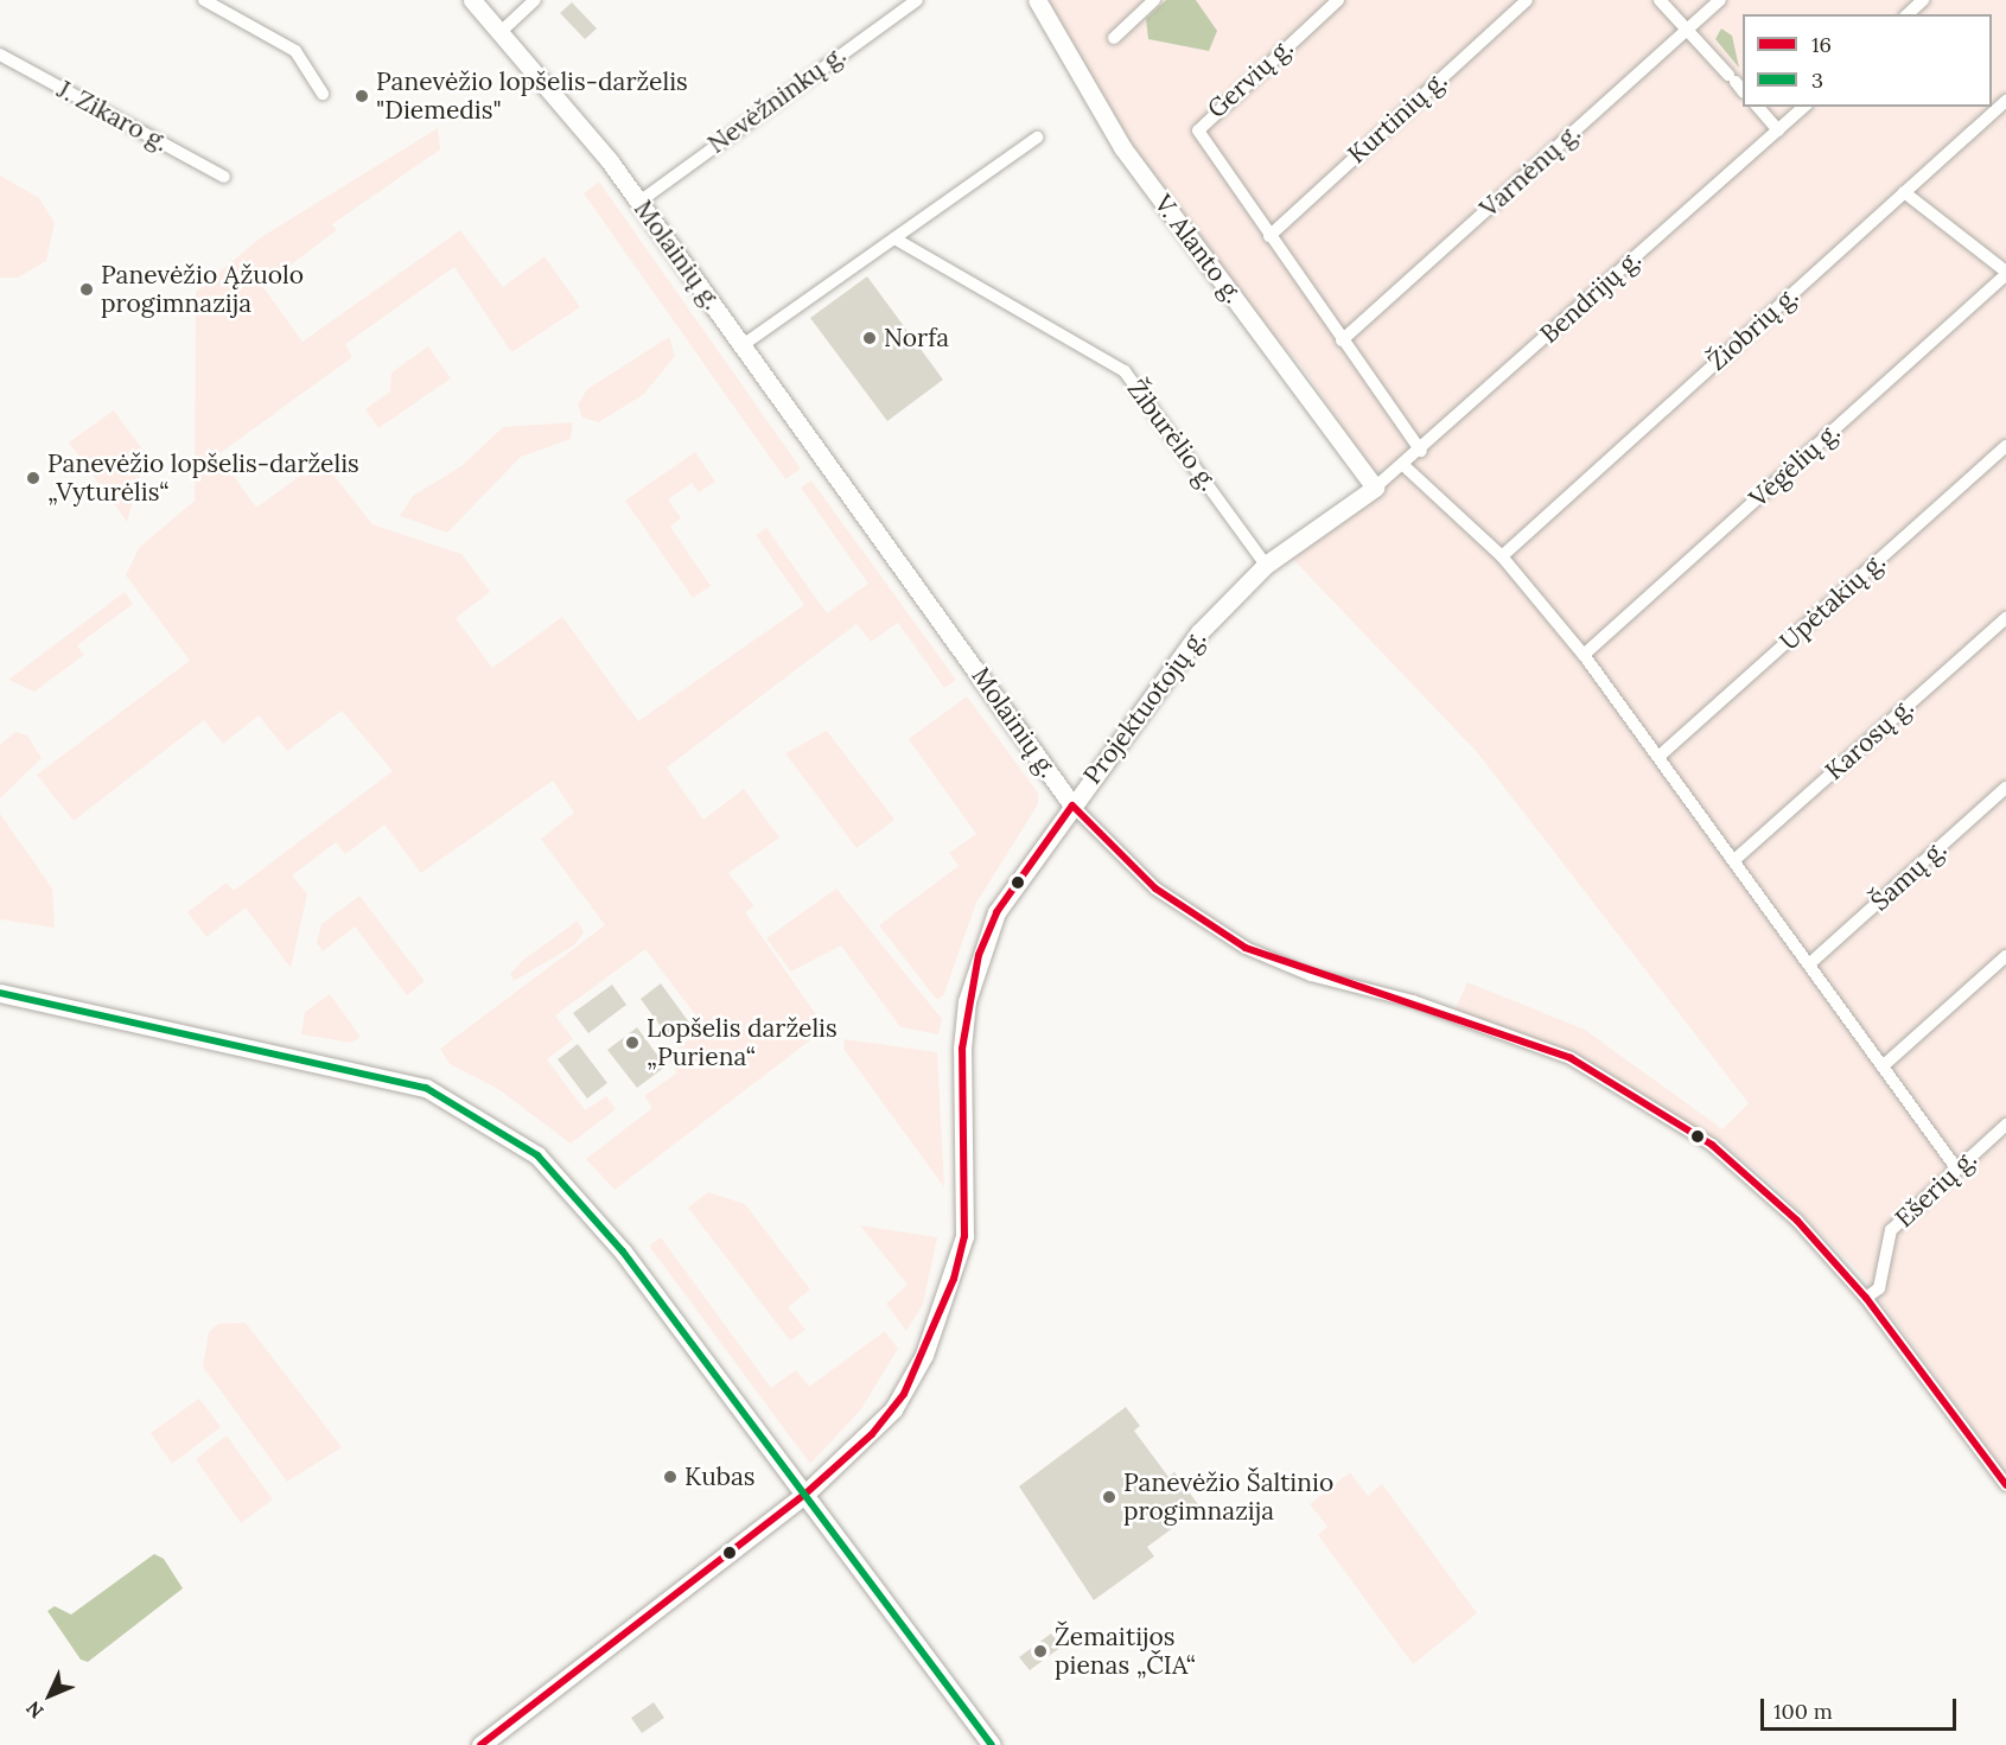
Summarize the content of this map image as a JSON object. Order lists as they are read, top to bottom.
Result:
{
  "streets": {
    "main road": ["V. Alanto g.", "Molainių g.", "Projektuotojų g."],
    "street": [
      "Gervių g.",
      "Nevėžninkų g.",
      "J. Zikaro g.",
      "Kurtinių g.",
      "Varnėnų g.",
      "Bendrijų g.",
      "Žiobrių g.",
      "Žiburėlio g.",
      "Vėgėlių g.",
      "Upėtakių g.",
      "Karosų g.",
      "Šamų g.",
      "Ešerių g."
    ]
  },
  "crossings": [
    ["Gervių g.", "Kurtinių g."],
    ["Nevėžninkų g.", "Molainių g."],
    ["V. Alanto g.", "Bendrijų g."],
    ["V. Alanto g.", "Projektuotojų g."],
    ["Molainių g.", "Projektuotojų g."],
    ["Molainių g.", "Ešerių g."],
    ["Bendrijų g.", "Projektuotojų g."],
    ["Žiburėlio g.", "Projektuotojų g."]
  ],
  "places": [
    "Panevėžio lopšelis-darželis \"Diemedis\"",
    "Panevėžio Ąžuolo progimnazija",
    "Norfa",
    "Panevėžio lopšelis-darželis „Vyturėlis“",
    "Lopšelis darželis „Puriena“",
    "Kubas",
    "Panevėžio Šaltinio progimnazija",
    "Žemaitijos pienas „ČIA“"
  ],
  "lines": ["transit line 16", "transit line 3"],
  "legend": ["16", "3"],
  "scale_bar": "100 m",
  "north": "bottom left"
}
